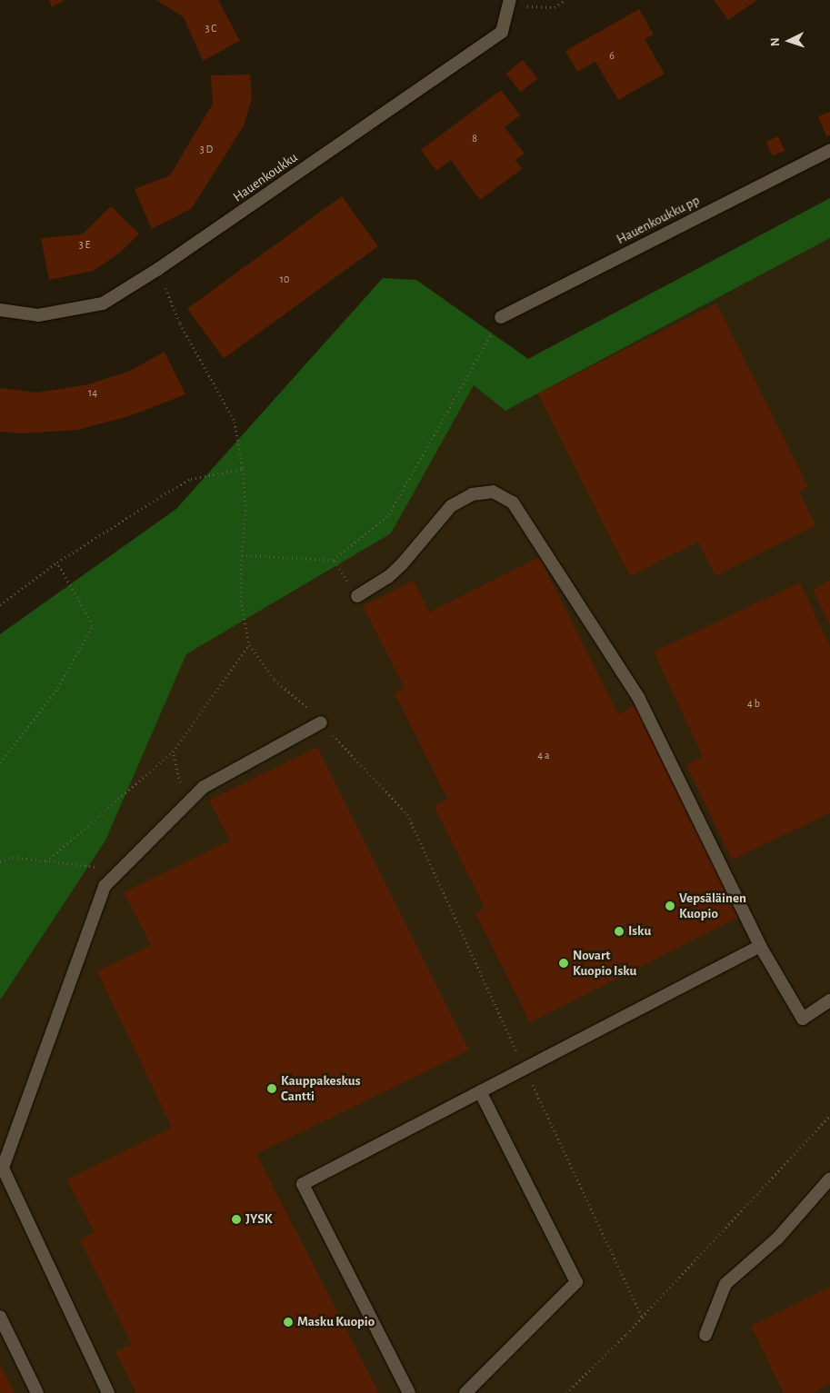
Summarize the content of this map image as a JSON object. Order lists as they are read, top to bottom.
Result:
{
  "streets": {
    "street": ["Hauenkoukku", "Hauenkoukku pp"]
  },
  "places": [
    "Vepsäläinen Kuopio",
    "Isku",
    "Novart Kuopio Isku",
    "Kauppakeskus Cantti",
    "JYSK",
    "Masku Kuopio"
  ],
  "house_numbers": [
    "3 C",
    "6",
    "8",
    "3 D",
    "3 E",
    "10",
    "14",
    "4 b",
    "4 a"
  ],
  "north": "left"
}
